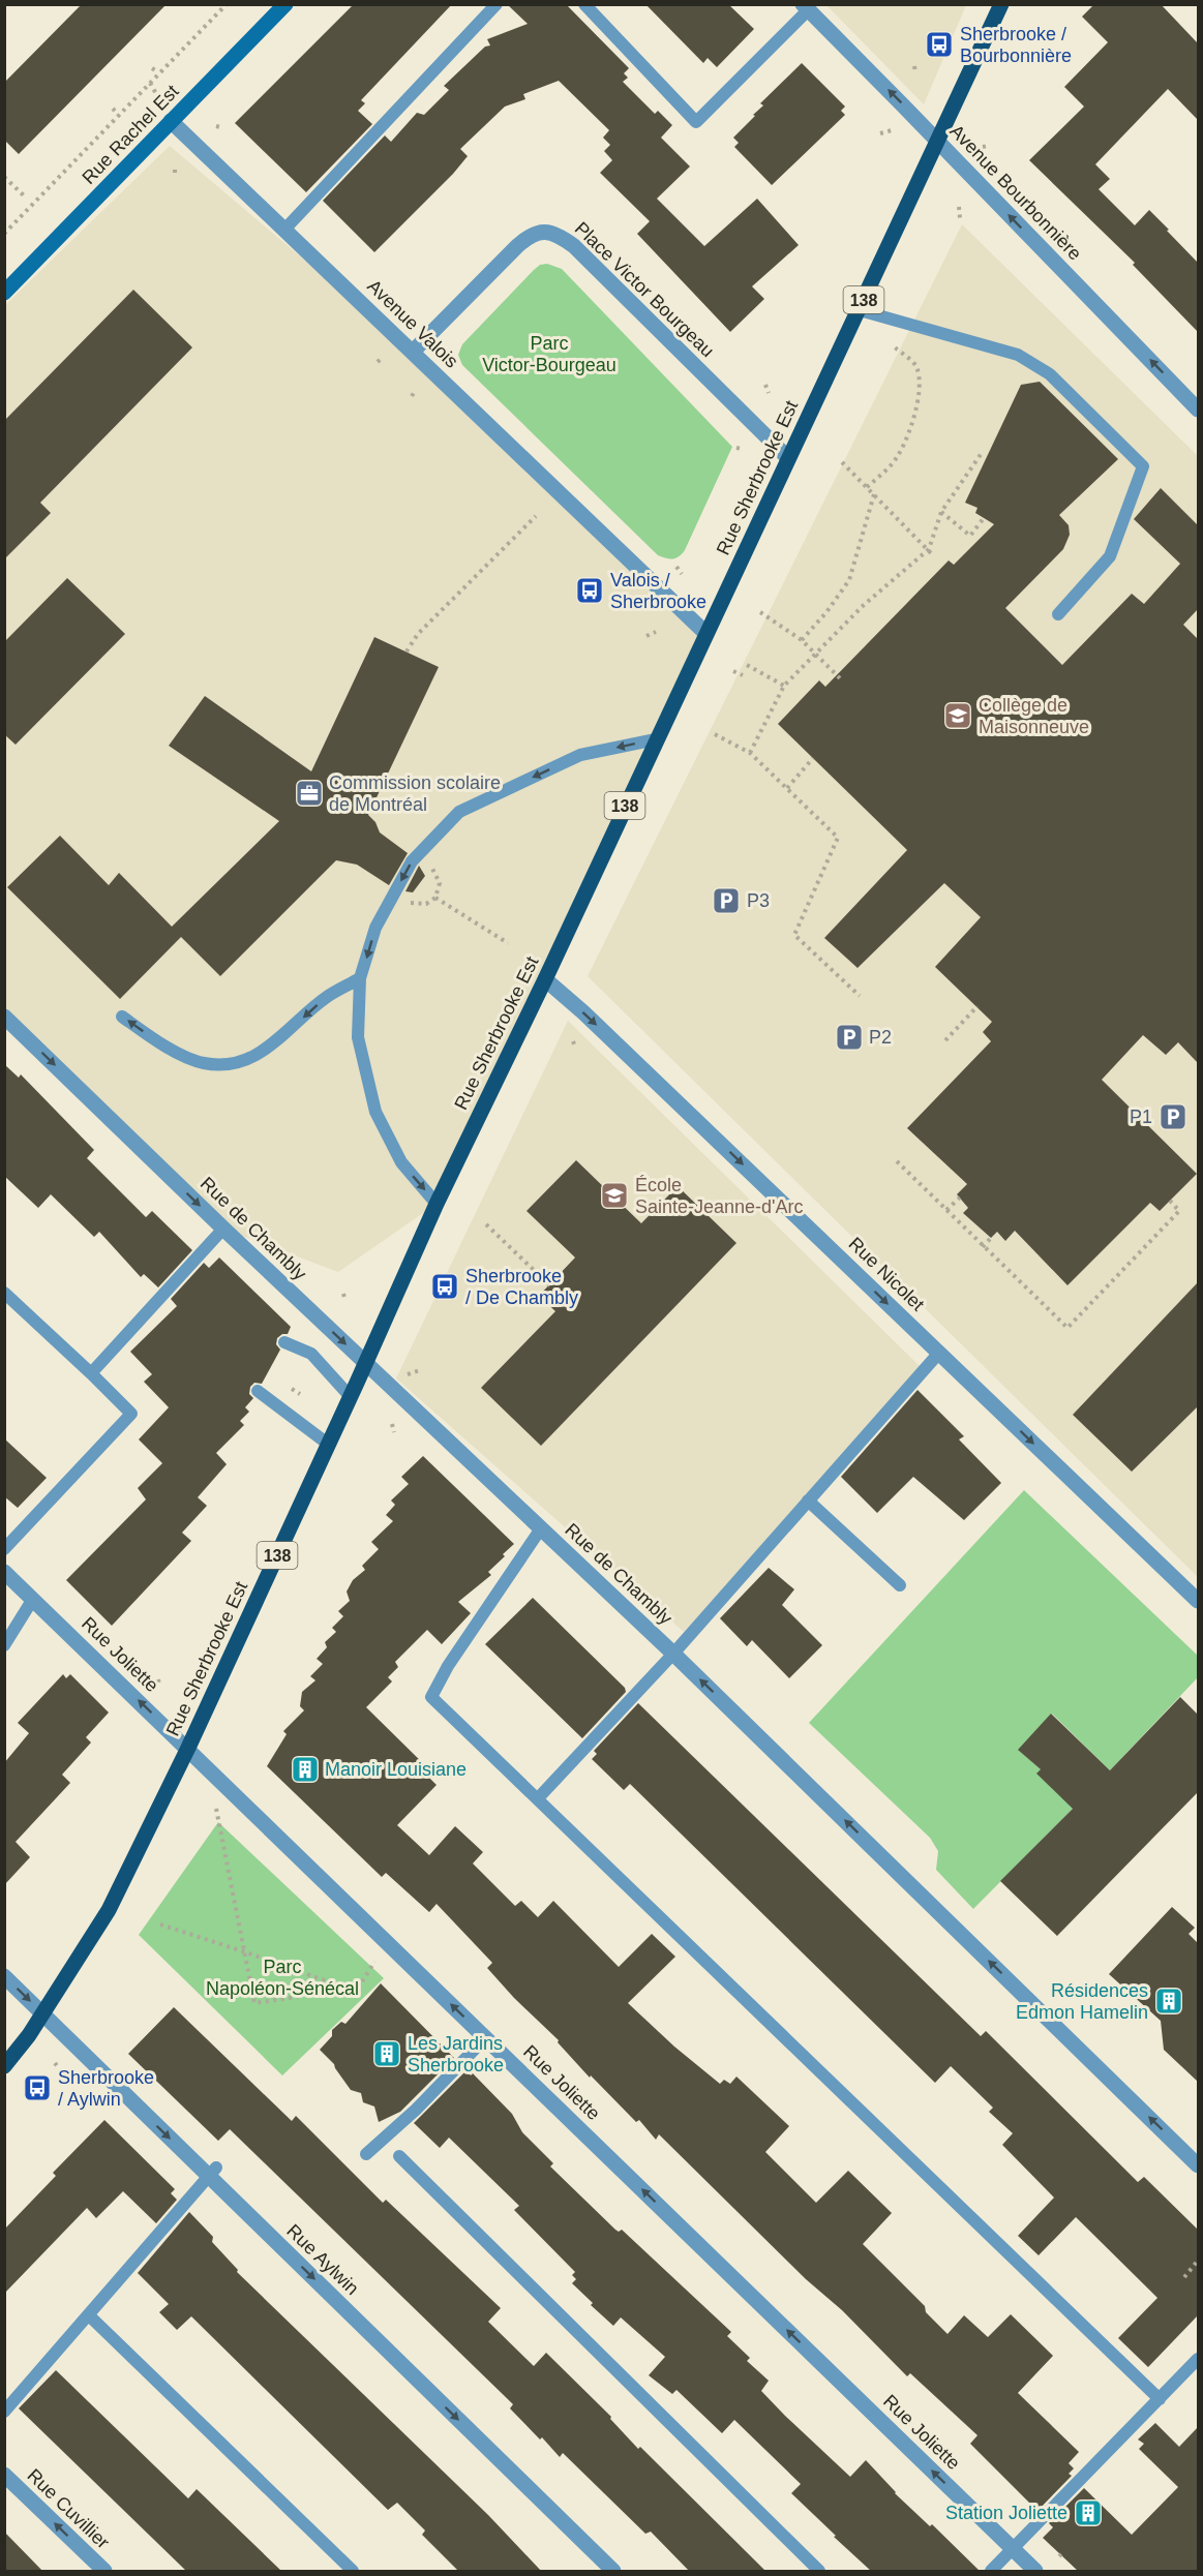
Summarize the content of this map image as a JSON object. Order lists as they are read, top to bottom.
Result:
{
  "streets": {
    "main road": ["Rue Rachel Est", "138", "Rue Sherbrooke Est"],
    "street": [
      "Avenue Bourbonnière",
      "Place Victor Bourgeau",
      "Avenue Valois",
      "Rue de Chambly",
      "Rue Nicolet",
      "Rue Joliette",
      "Rue Aylwin",
      "Rue Cuvillier"
    ]
  },
  "crossings": [
    ["Rue Rachel Est", "Avenue Valois"],
    ["Avenue Bourbonnière", "Rue Sherbrooke Est"],
    ["Place Victor Bourgeau", "Avenue Valois"],
    ["Place Victor Bourgeau", "Rue Sherbrooke Est"],
    ["Avenue Valois", "Rue Sherbrooke Est"],
    ["Rue Sherbrooke Est", "Rue de Chambly"],
    ["Rue Sherbrooke Est", "Rue Nicolet"],
    ["Rue Sherbrooke Est", "Rue Joliette"],
    ["Rue Sherbrooke Est", "Rue Aylwin"]
  ],
  "one_way": [
    "Avenue Bourbonnière",
    "Rue Nicolet",
    "Rue Joliette",
    "Rue Aylwin",
    "Rue Cuvillier"
  ],
  "parks": ["Parc Victor-Bourgeau", "Parc Napoléon-Sénécal"],
  "places": {
    "bus stop": [
      "Sherbrooke / Bourbonnière",
      "Valois / Sherbrooke",
      "Sherbrooke / De Chambly",
      "Sherbrooke / Aylwin"
    ],
    "school or university": ["Collège de Maisonneuve", "École Sainte-Jeanne-d'Arc"],
    "office": ["Commission scolaire de Montréal"],
    "parking": ["P3", "P2", "P1"],
    "building": [
      "Manoir Louisiane",
      "Résidences Edmon Hamelin",
      "Les Jardins Sherbrooke",
      "Station Joliette"
    ]
  }
}
